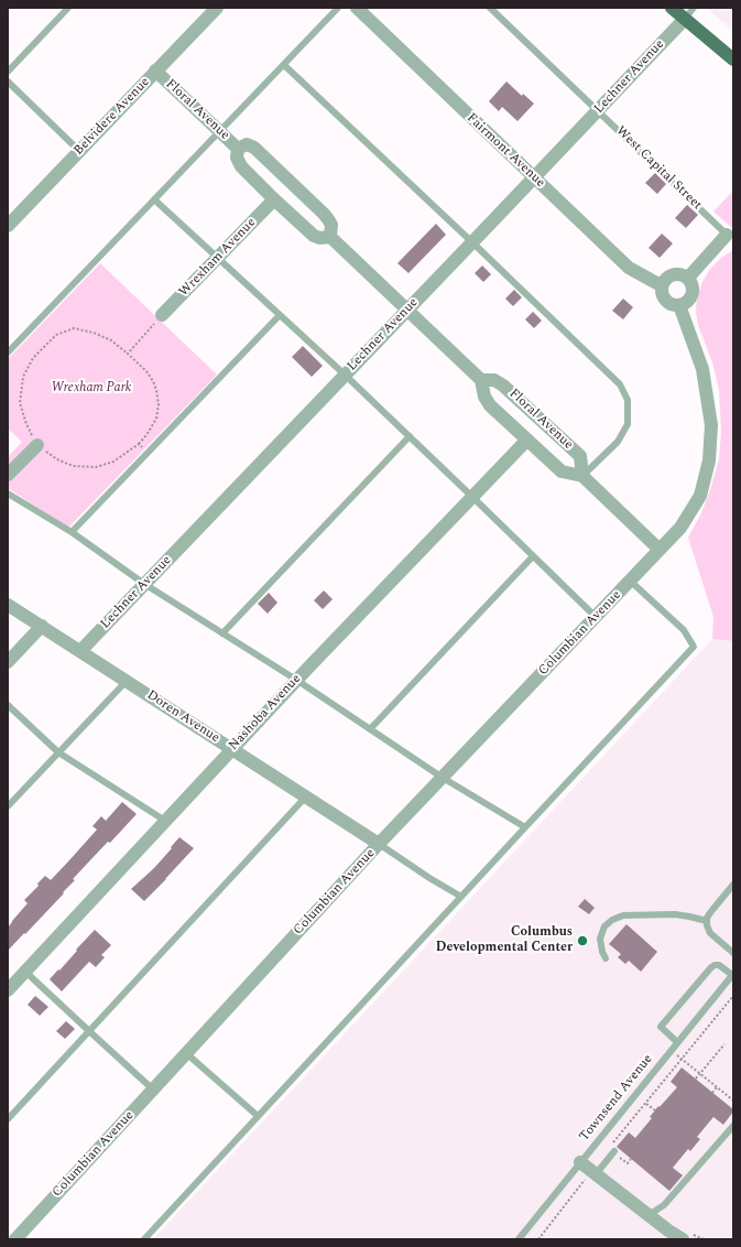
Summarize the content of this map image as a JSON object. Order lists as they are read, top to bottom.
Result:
{
  "streets": {
    "street": [
      "Lechner Avenue",
      "Floral Avenue",
      "Belvidere Avenue",
      "Fairmont Avenue",
      "West Capital Street",
      "Wrexham Avenue",
      "Columbian Avenue",
      "Nashoba Avenue",
      "Doren Avenue"
    ],
    "lane": ["Townsend Avenue"]
  },
  "crossings": [
    ["Lechner Avenue", "Fairmont Avenue"],
    ["Lechner Avenue", "West Capital Street"],
    ["Lechner Avenue", "Doren Avenue"],
    ["Floral Avenue", "Belvidere Avenue"],
    ["Floral Avenue", "Wrexham Avenue"],
    ["Floral Avenue", "Nashoba Avenue"],
    ["Fairmont Avenue", "West Capital Street"],
    ["Columbian Avenue", "Doren Avenue"],
    ["Nashoba Avenue", "Doren Avenue"]
  ],
  "parks": ["Wrexham Park"],
  "places": ["Columbus Developmental Center"]
}
